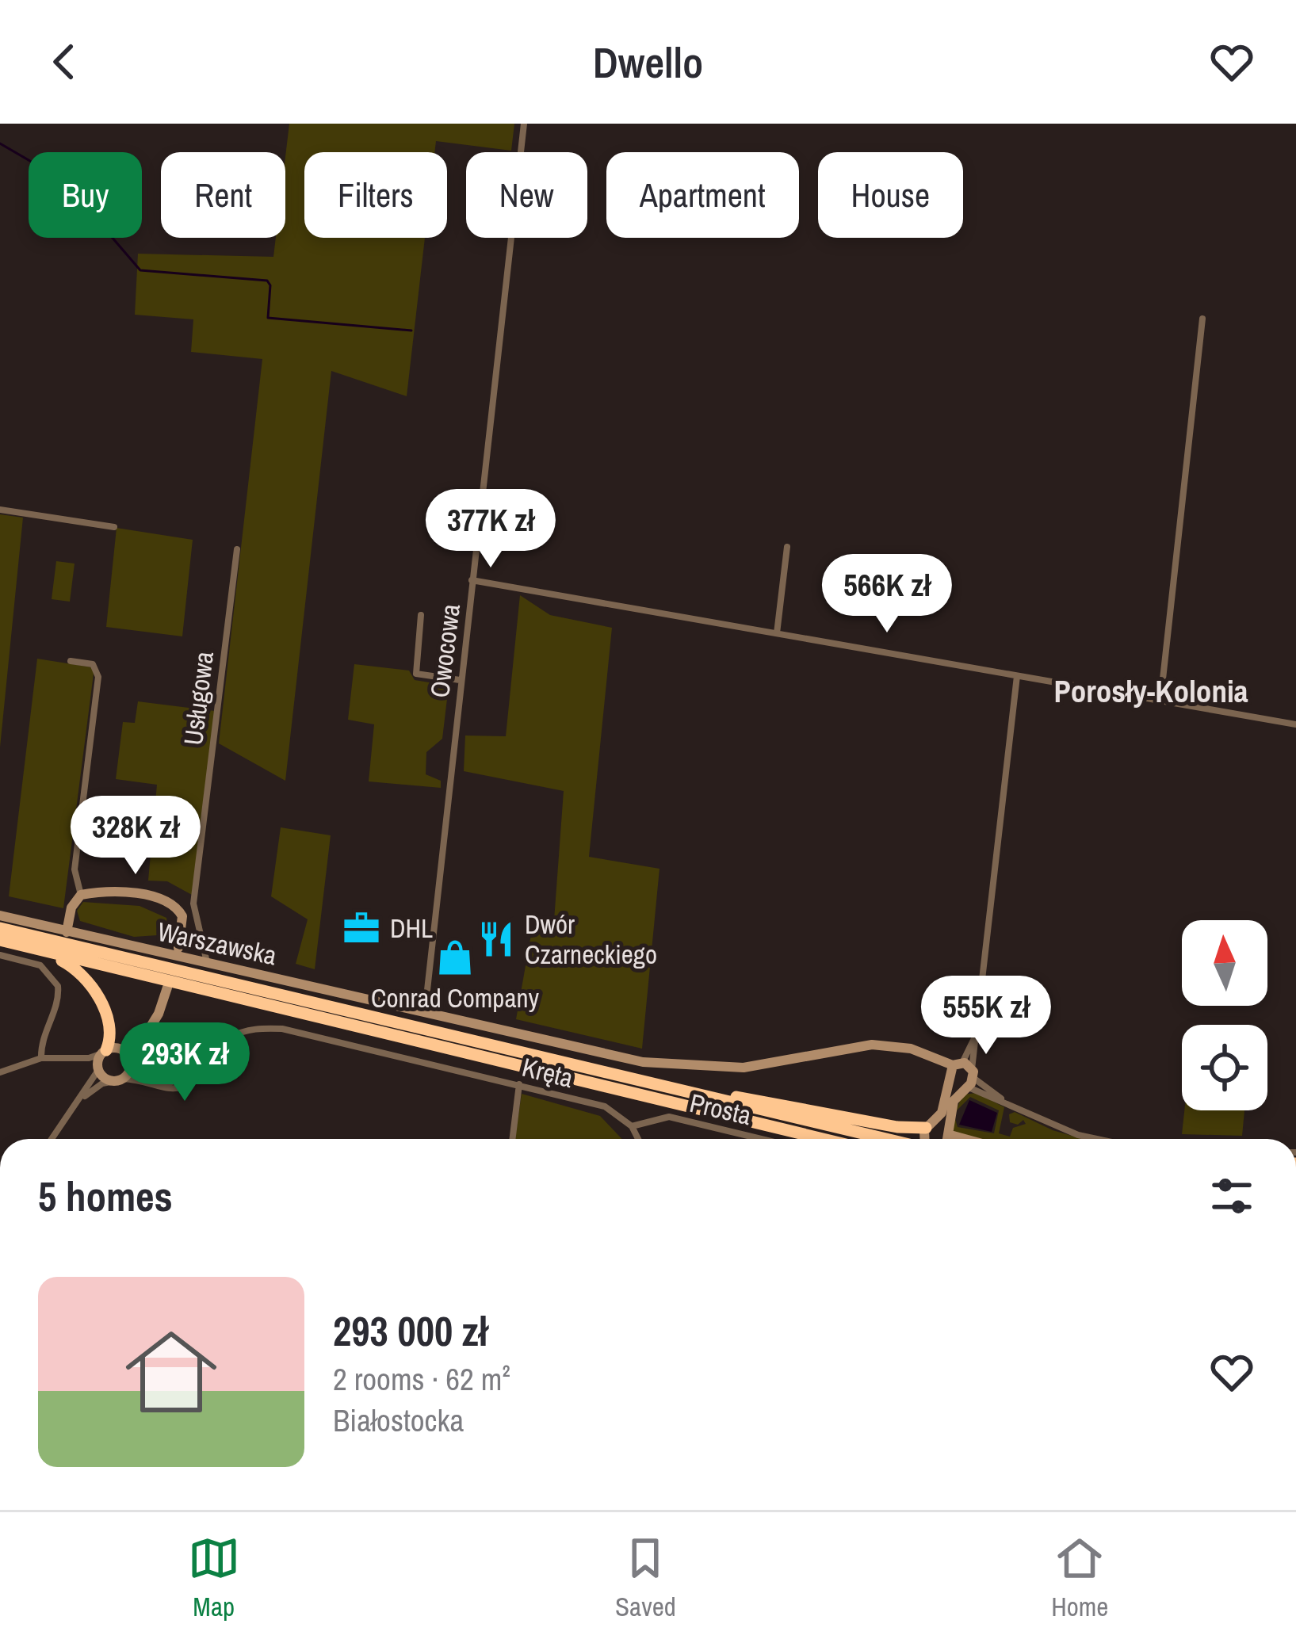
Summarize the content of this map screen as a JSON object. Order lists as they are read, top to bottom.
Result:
{
  "streets": {
    "street": [
      "Owocowa",
      "Usługowa",
      "Warszawska",
      "Kręta",
      "Prosta"
    ]
  },
  "crossings": [
    ["Owocowa", "Warszawska"],
    ["Usługowa", "Warszawska"],
    ["Kręta", "Prosta"]
  ],
  "districts": ["Porosły-Kolonia"],
  "places": {
    "office": ["DHL"],
    "restaurant": ["Dwór Czarneckiego"],
    "shop": ["Conrad Company"]
  },
  "north": "top",
  "page": {
    "header": "Dwello",
    "chip": [
      "Buy",
      "Rent",
      "Filters",
      "New",
      "Apartment",
      "House"
    ],
    "price": [
      "377K zł",
      "566K zł",
      "328K zł",
      "555K zł",
      "293K zł"
    ],
    "heading": "5 homes",
    "list": [
      {
        "name": "293 000 zł",
        "note": "2 rooms · 62 m² · Białostocka"
      }
    ],
    "tabs": ["Map", "Saved", "Home"]
  }
}
